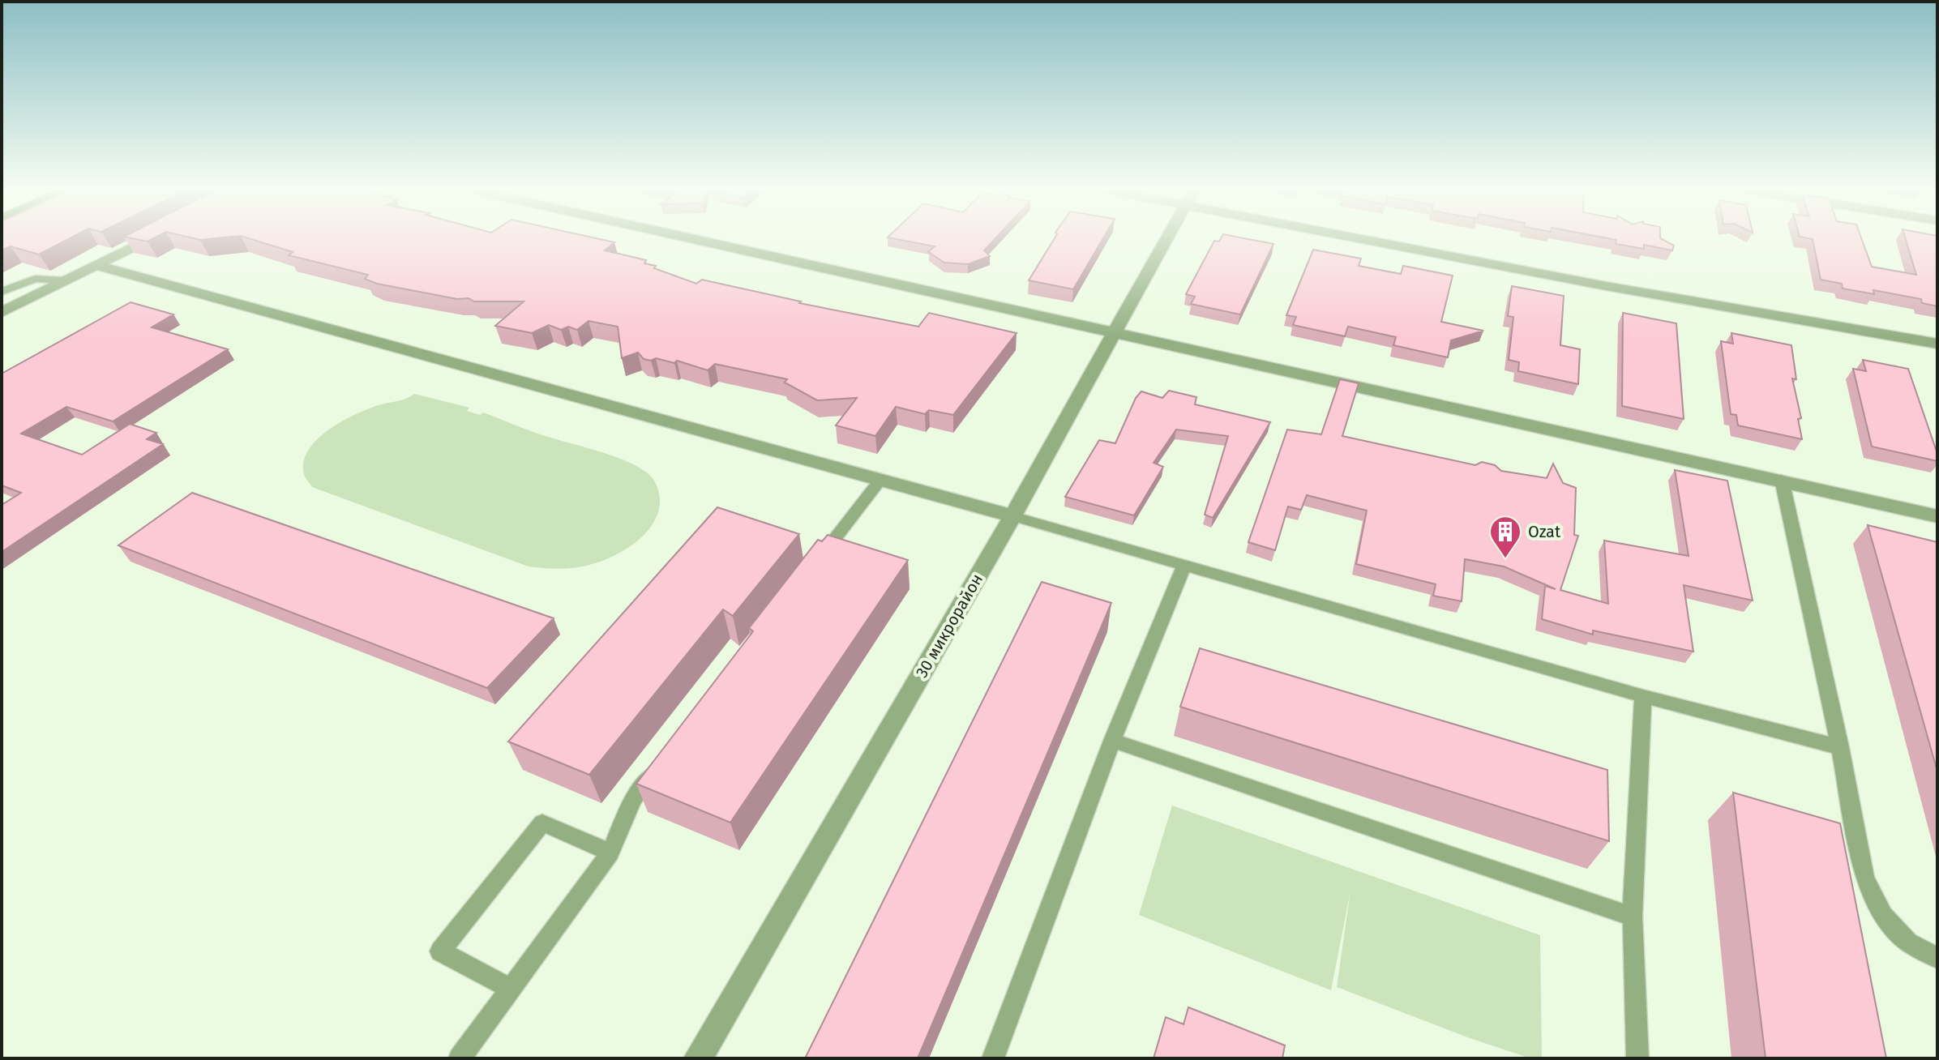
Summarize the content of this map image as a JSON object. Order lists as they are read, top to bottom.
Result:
{
  "streets": {
    "street": ["30 микрорайон"]
  },
  "places": {
    "building": ["Ozat"]
  }
}
